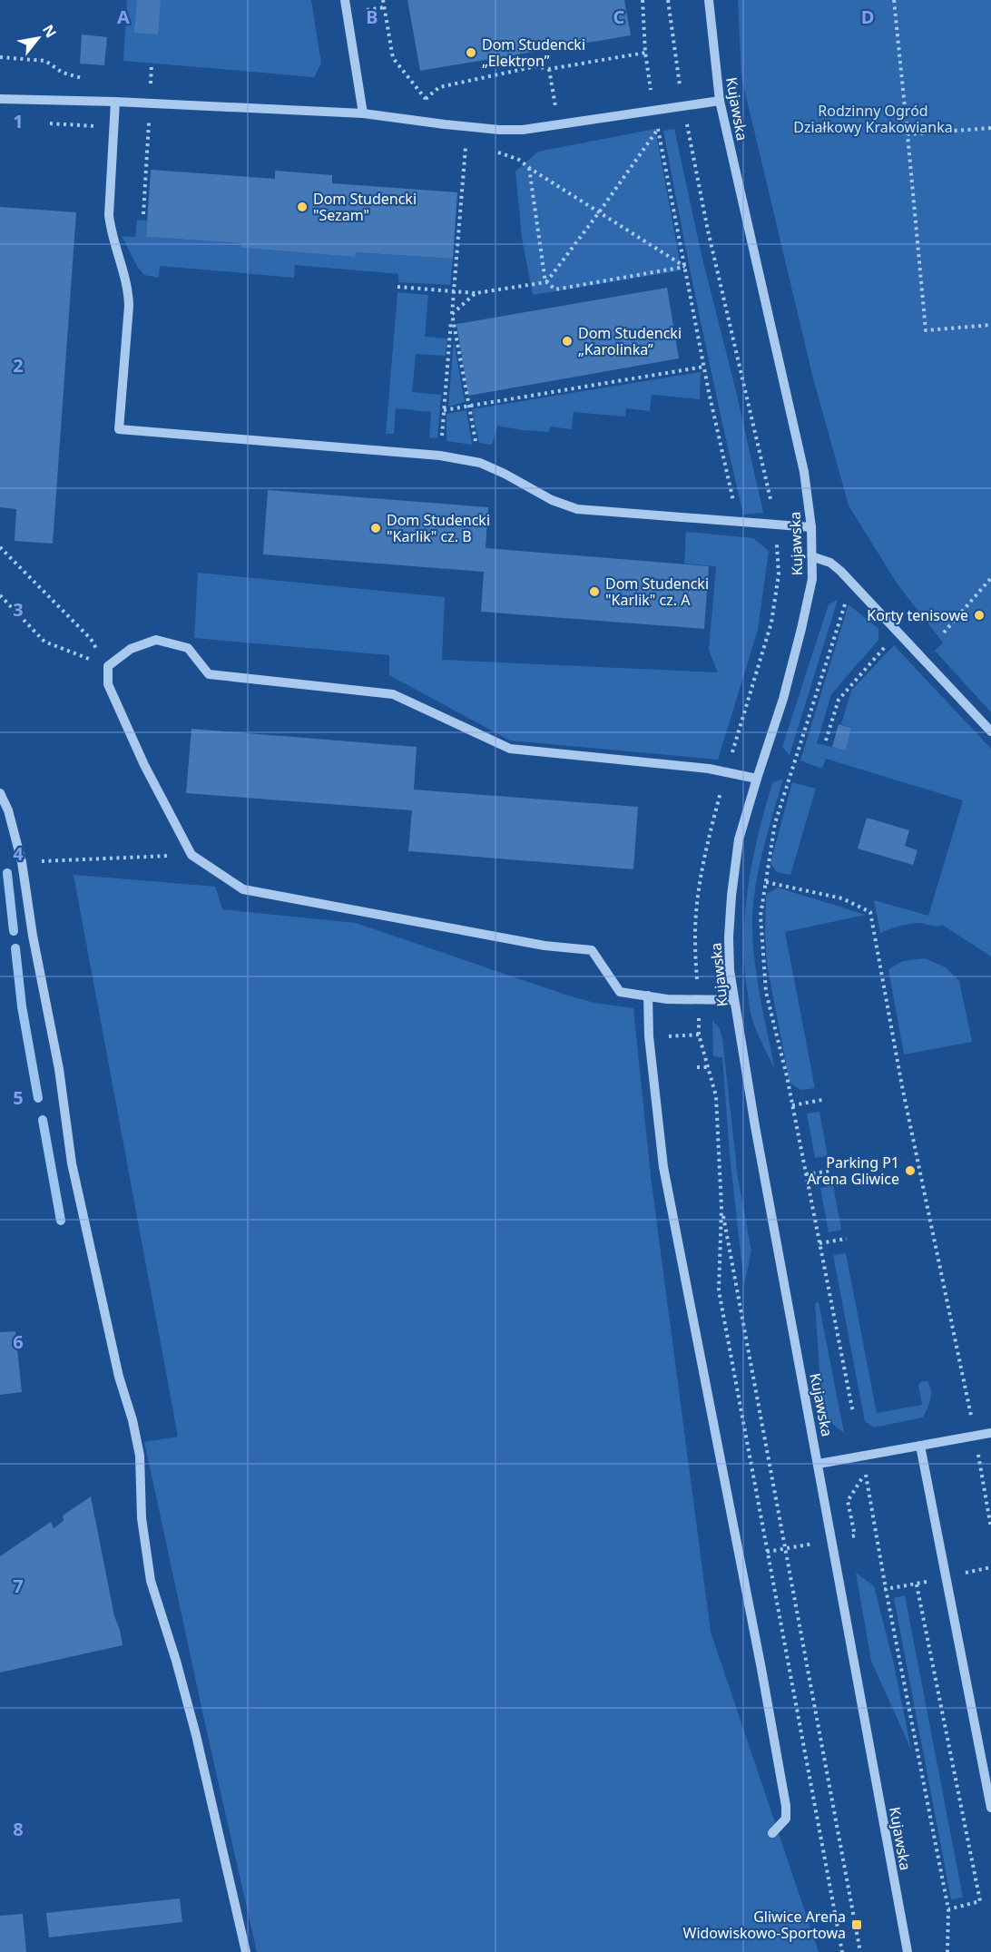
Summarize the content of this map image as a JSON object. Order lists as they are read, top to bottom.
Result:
{
  "streets": {
    "street": ["Kujawska"]
  },
  "parks": ["Rodzinny Ogród Działkowy Krakowianka"],
  "places": {
    "other": [
      "Dom Studencki „Elektron”",
      "Dom Studencki \"Sezam\"",
      "Dom Studencki „Karolinka”",
      "Dom Studencki \"Karlik\" cz. B",
      "Dom Studencki \"Karlik\" cz. A",
      "Korty tenisowe",
      "Parking P1 Arena Gliwice"
    ],
    "transit": ["Gliwice Arena Widowiskowo-Sportowa"]
  },
  "north": "top right",
  "grid": {
    "columns": [
      "A",
      "B",
      "C",
      "D"
    ],
    "rows": [
      "1",
      "2",
      "3",
      "4",
      "5",
      "6",
      "7",
      "8"
    ]
  }
}
